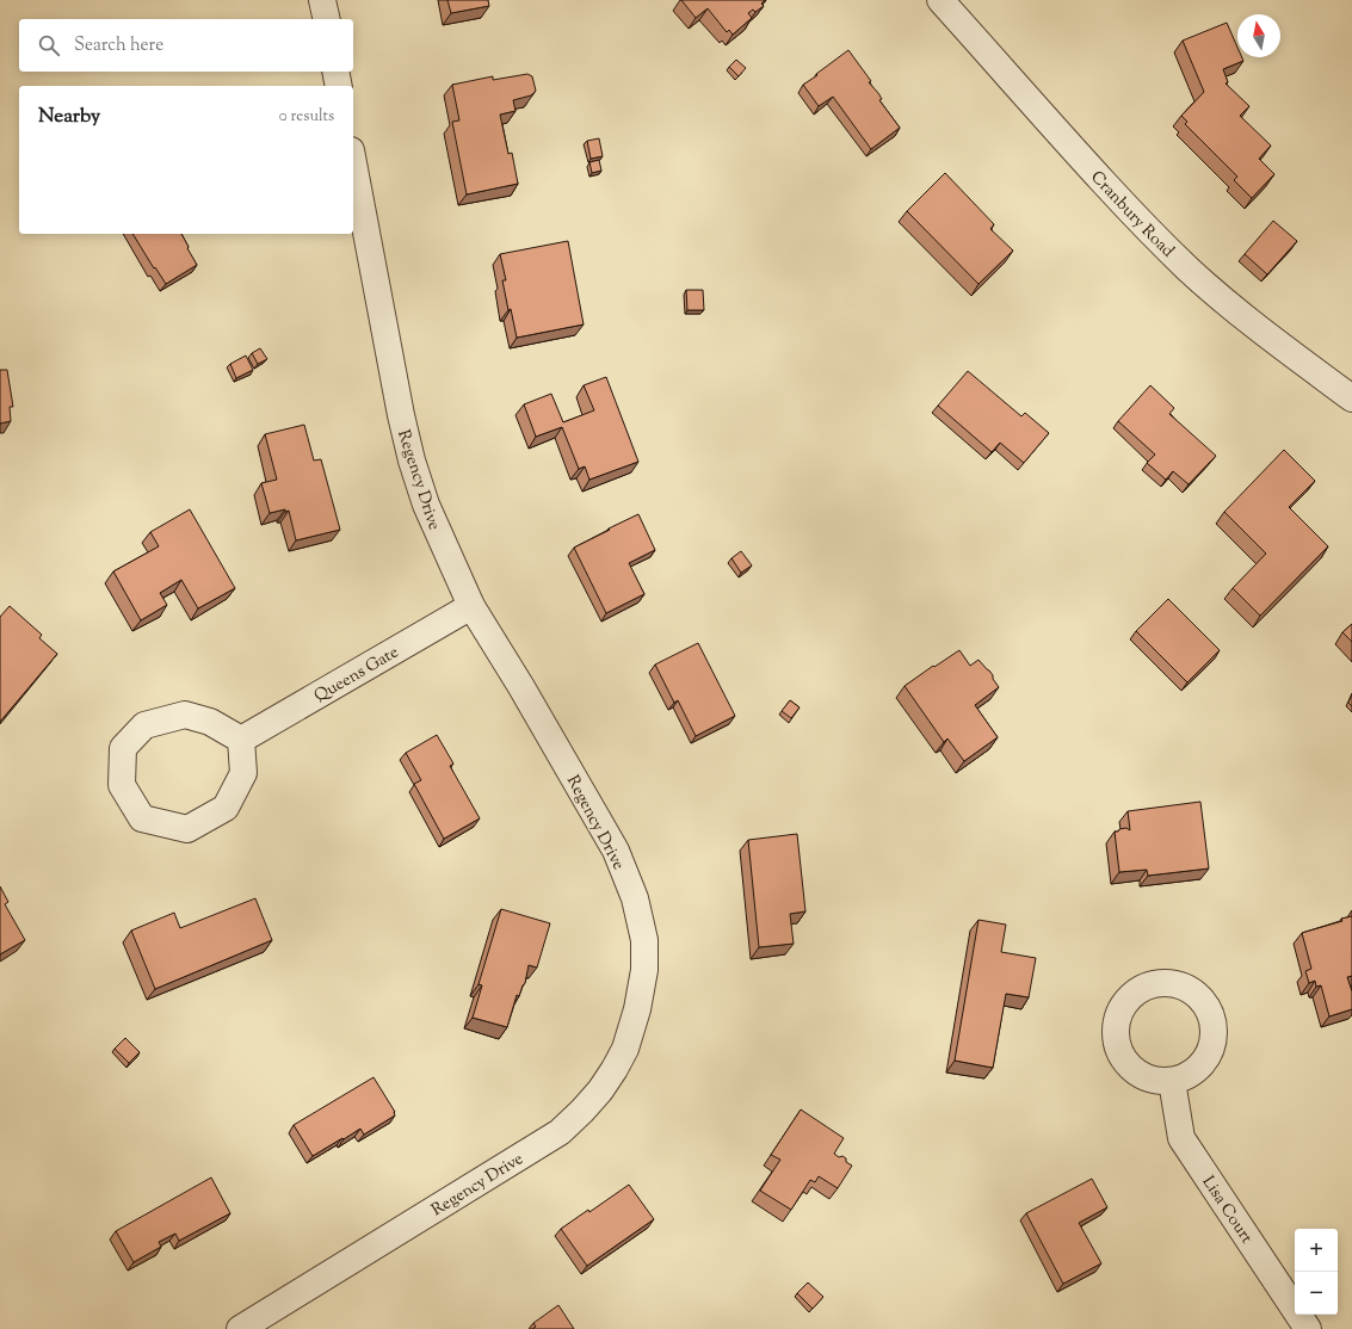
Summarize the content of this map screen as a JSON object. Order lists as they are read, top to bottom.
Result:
{
  "streets": {
    "street": [
      "Cranbury Road",
      "Regency Drive",
      "Queens Gate",
      "Lisa Court"
    ]
  },
  "crossings": [
    ["Regency Drive", "Queens Gate"]
  ],
  "north": "top",
  "page": {
    "search": "Search here",
    "heading": ["Nearby", "0 results"],
    "map_buttons": ["+", "−"]
  }
}
